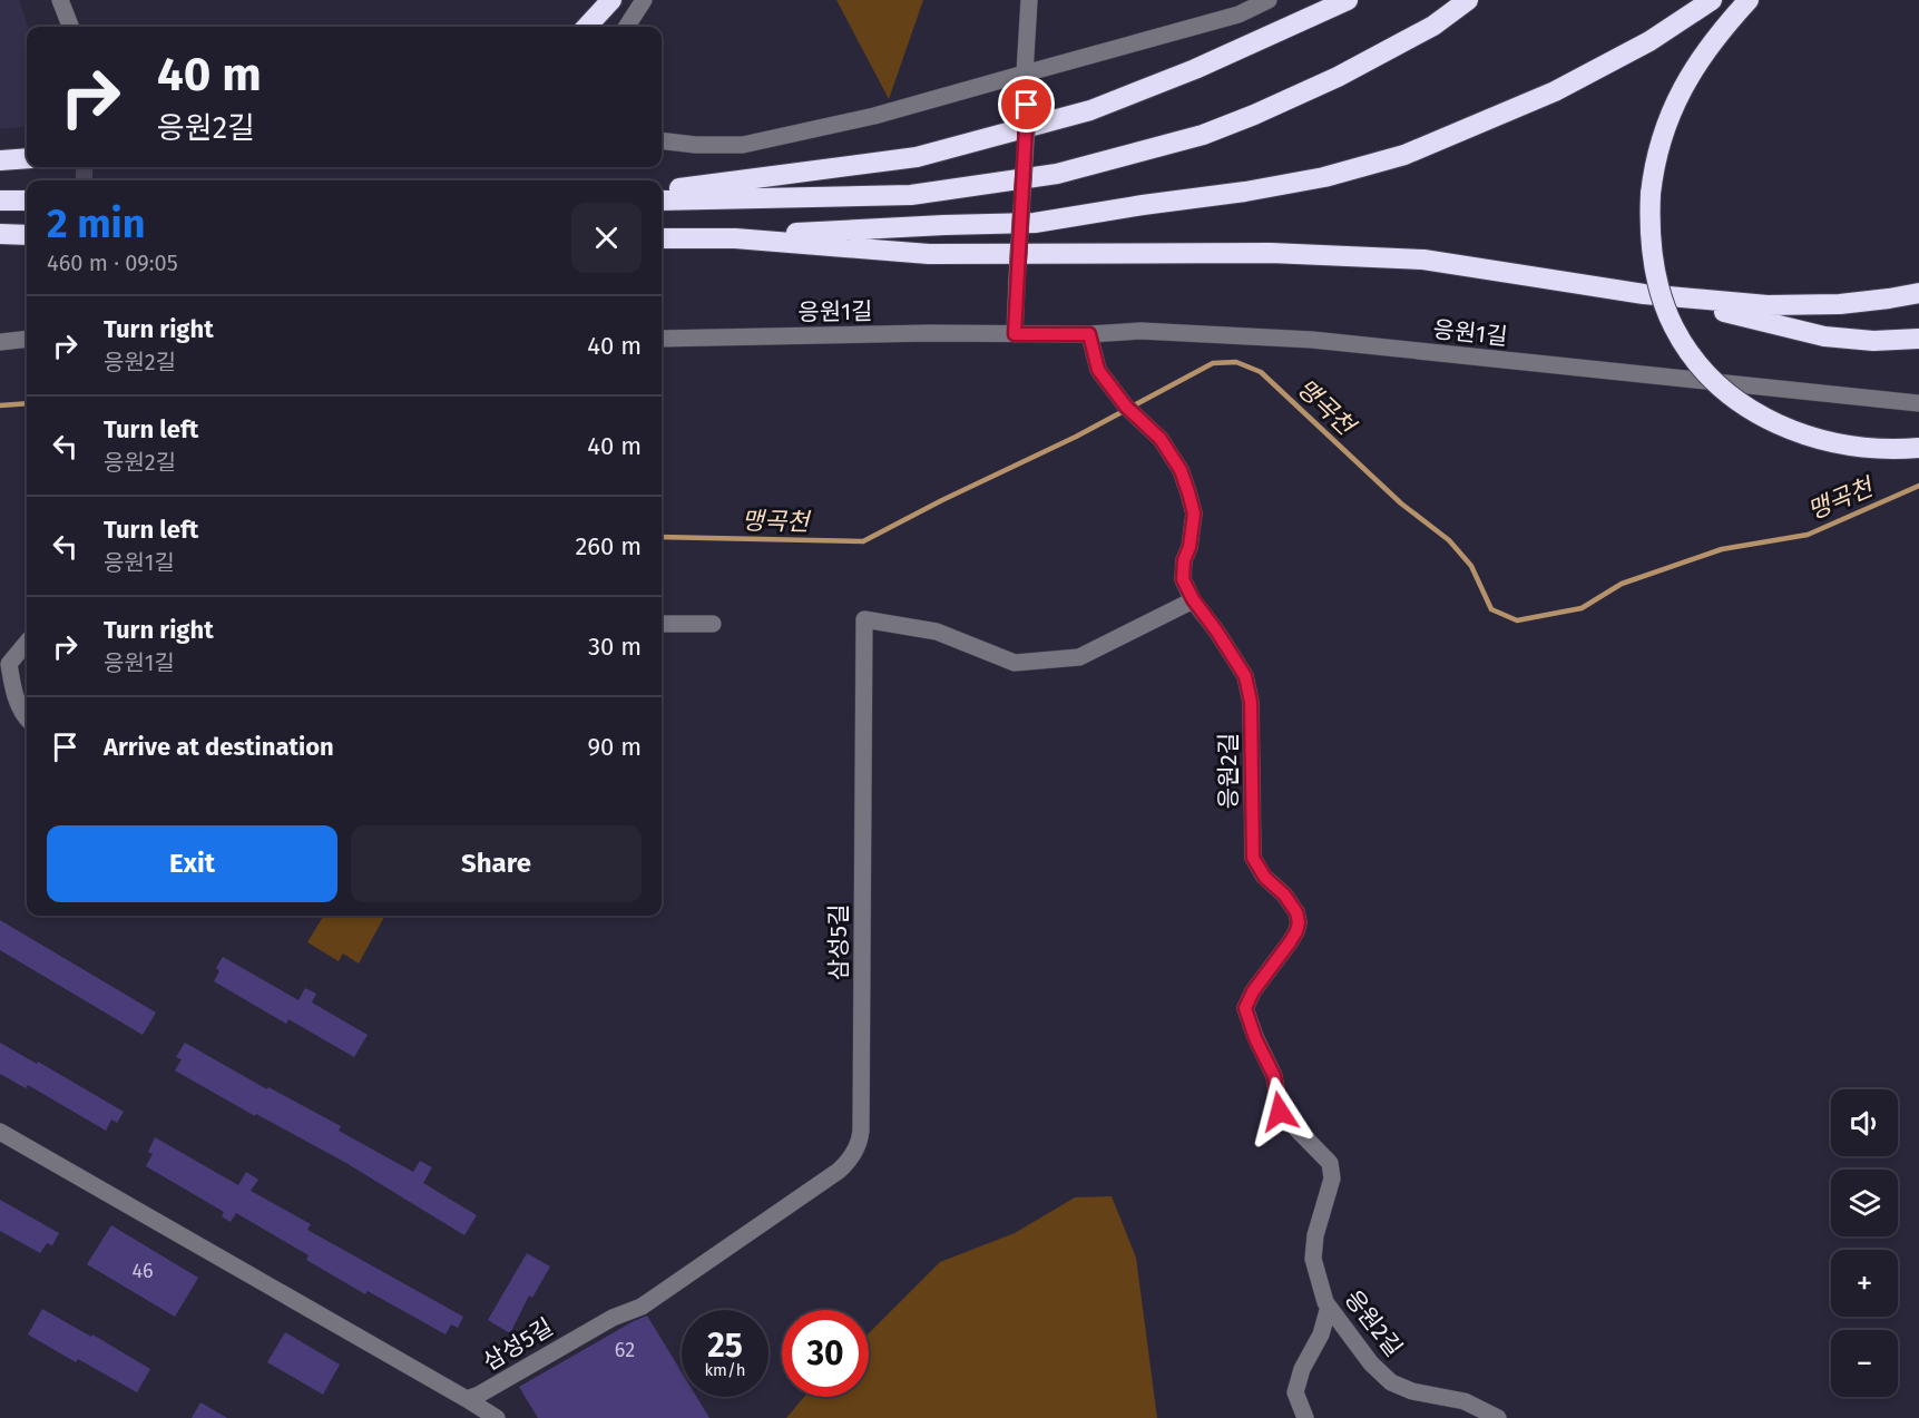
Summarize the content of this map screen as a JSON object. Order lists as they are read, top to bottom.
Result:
{
  "streets": {
    "street": ["응원1길", "응원2길", "삼성5길"]
  },
  "crossings": [
    ["응원1길", "응원2길"],
    ["응원2길", "삼성5길"]
  ],
  "water": ["맹곡천"],
  "house_numbers": ["46", "62"],
  "page": {
    "turn": ["40 m", "응원2길"],
    "heading": ["2 min", "460 m · 09:05"],
    "list": [
      {
        "name": "Turn right",
        "note": "응원2길",
        "value": "40 m"
      },
      {
        "name": "Turn left",
        "note": "응원2길",
        "value": "40 m"
      },
      {
        "name": "Turn left",
        "note": "응원1길",
        "value": "260 m"
      },
      {
        "name": "Turn right",
        "note": "응원1길",
        "value": "30 m"
      },
      {
        "name": "Arrive at destination",
        "value": "90 m"
      }
    ],
    "buttons": ["Exit", "Share"],
    "map_buttons": ["+", "−"],
    "speed": "25 km/h",
    "limit": "30"
  }
}
